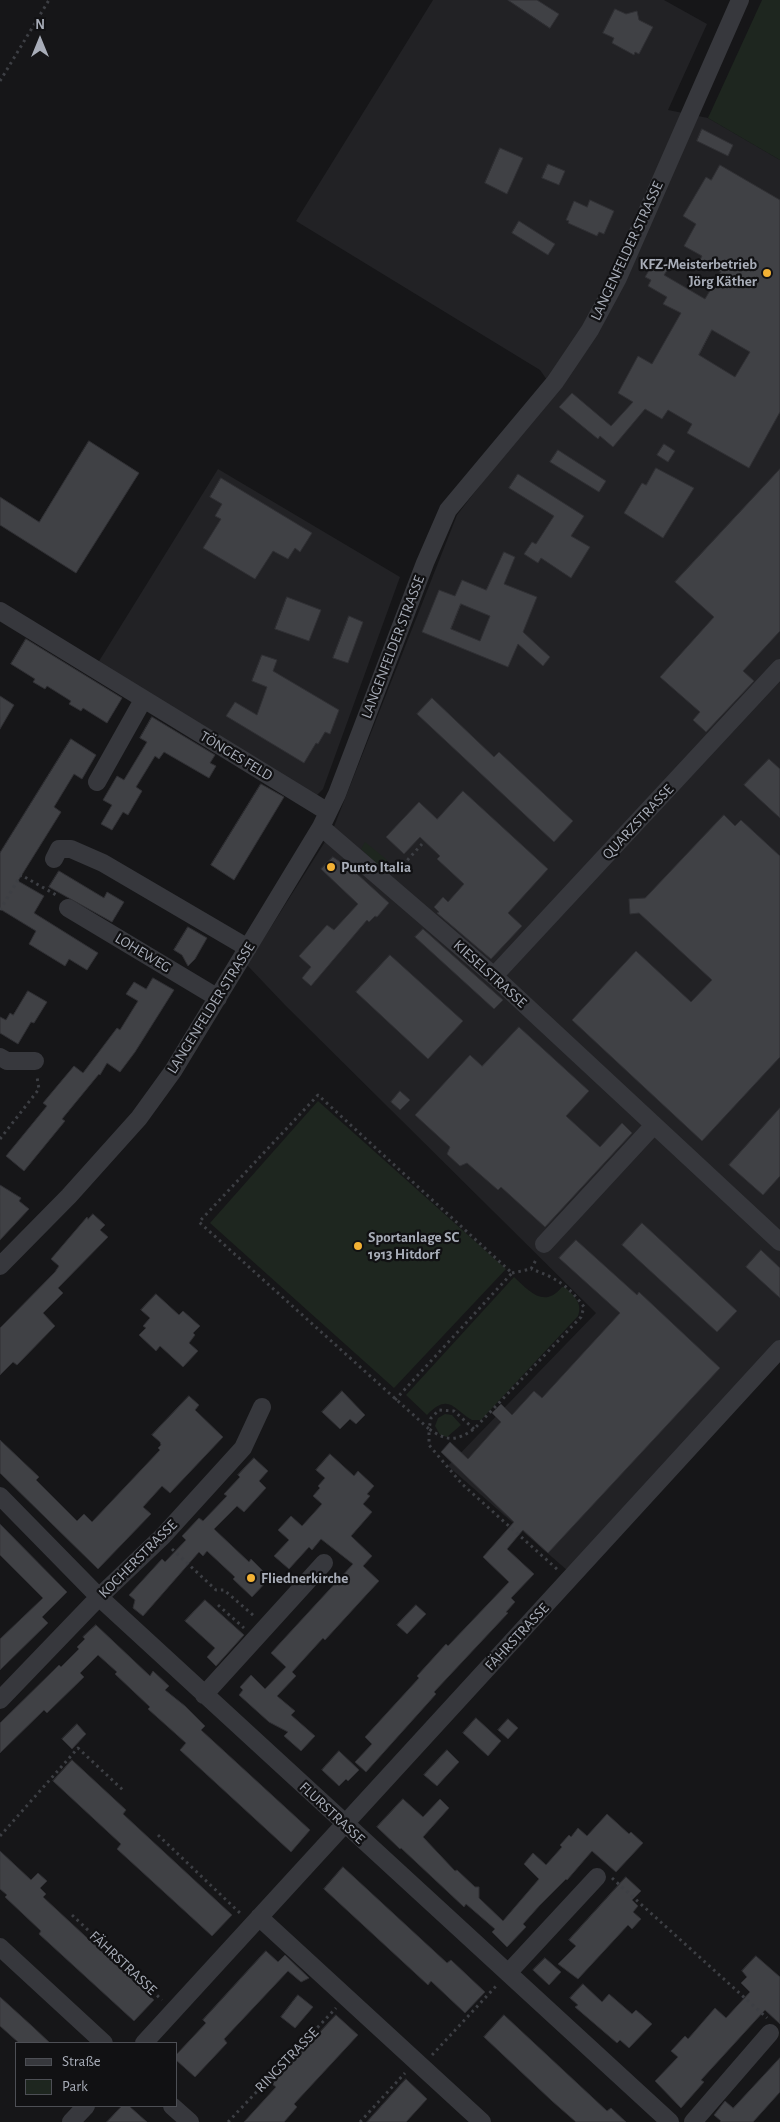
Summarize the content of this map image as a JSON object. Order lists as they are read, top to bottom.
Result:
{
  "streets": {
    "street": [
      "LANGENFELDER STRASSE",
      "TÖNGES FELD",
      "QUARZSTRASSE",
      "LOHEWEG",
      "KIESELSTRASSE",
      "KOCHERSTRASSE",
      "FÄHRSTRASSE",
      "FLURSTRASSE"
    ],
    "path": ["RINGSTRASSE"]
  },
  "crossings": [
    ["LANGENFELDER STRASSE", "TÖNGES FELD"],
    ["LANGENFELDER STRASSE", "LOHEWEG"],
    ["LANGENFELDER STRASSE", "KIESELSTRASSE"],
    ["TÖNGES FELD", "KIESELSTRASSE"],
    ["QUARZSTRASSE", "KIESELSTRASSE"],
    ["KOCHERSTRASSE", "FLURSTRASSE"],
    ["FÄHRSTRASSE", "FLURSTRASSE"]
  ],
  "places": [
    "KFZ-Meisterbetrieb Jörg Käther",
    "Punto Italia",
    "Sportanlage SC 1913 Hitdorf",
    "Fliednerkirche"
  ],
  "legend": ["Straße", "Park"],
  "north": "top"
}
